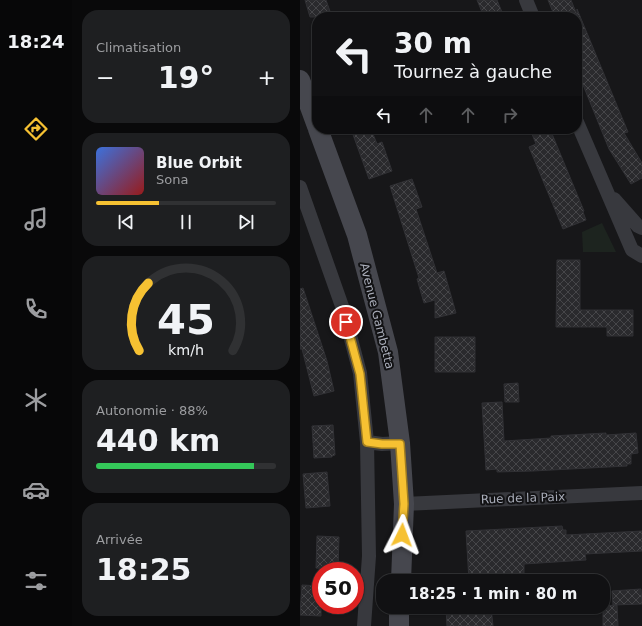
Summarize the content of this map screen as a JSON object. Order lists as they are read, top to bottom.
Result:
{
  "streets": {
    "main road": ["Avenue Gambetta"],
    "street": ["Rue de la Paix"]
  },
  "crossings": [
    ["Avenue Gambetta", "Rue de la Paix"]
  ],
  "page": {
    "tabs": "18:24",
    "tile": [
      "Climatisation",
      ["Autonomie · 88%", "440 km"],
      ["Arrivée", "18:25"]
    ],
    "turn": ["30 m", "Tournez à gauche"],
    "heat": ["−", "19°", "+"],
    "song": ["Blue Orbit", "Sona"],
    "limit": "50",
    "trip": "18:25 · 1 min · 80 m",
    "gauge": ["45", "km/h"]
  }
}
